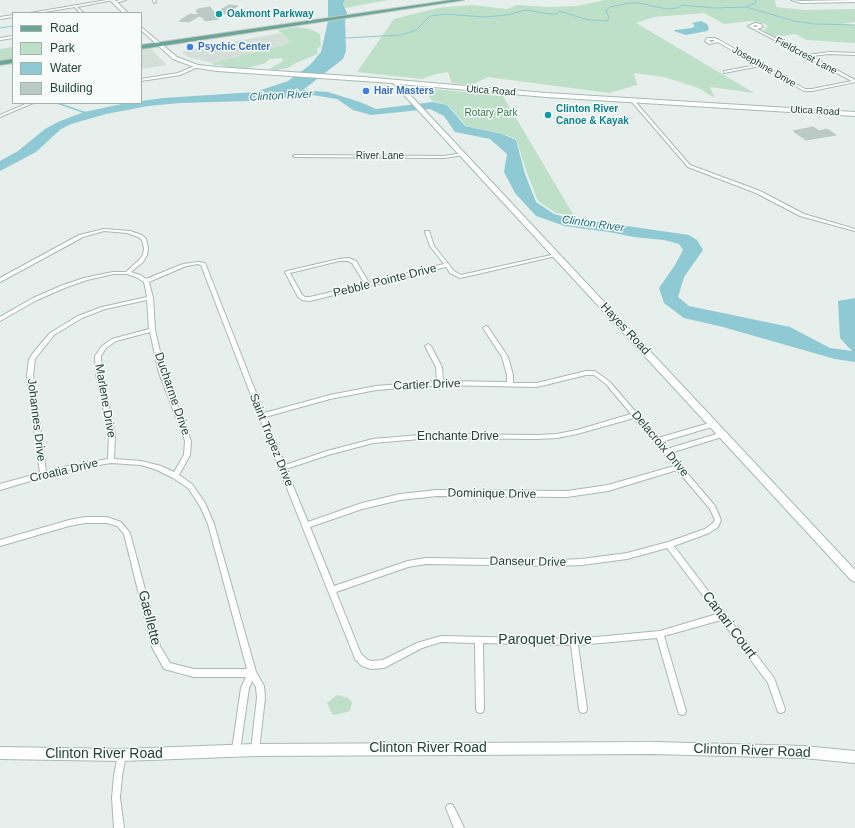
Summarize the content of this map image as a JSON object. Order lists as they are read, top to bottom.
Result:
{
  "streets": {
    "street": [
      "Fieldcrest Lane",
      "Josephine Drive",
      "Utica Road",
      "River Lane",
      "Pebble Pointe Drive",
      "Hayes Road",
      "Cartier Drive",
      "Ducharme Drive",
      "Marlene Drive",
      "Johannes Drive",
      "Enchante Drive",
      "Saint Tropez Drive",
      "Delacroix Drive",
      "Croatia Drive",
      "Dominique Drive",
      "Danseur Drive",
      "Gaellette",
      "Canari Court",
      "Paroquet Drive",
      "Clinton River Road"
    ]
  },
  "crossings": [
    ["Fieldcrest Lane", "Josephine Drive"],
    ["Utica Road", "Hayes Road"],
    ["River Lane", "Hayes Road"],
    ["Pebble Pointe Drive", "Hayes Road"],
    ["Cartier Drive", "Saint Tropez Drive"],
    ["Cartier Drive", "Delacroix Drive"],
    ["Ducharme Drive", "Marlene Drive"],
    ["Ducharme Drive", "Johannes Drive"],
    ["Ducharme Drive", "Saint Tropez Drive"],
    ["Ducharme Drive", "Croatia Drive"],
    ["Marlene Drive", "Croatia Drive"],
    ["Johannes Drive", "Croatia Drive"],
    ["Enchante Drive", "Saint Tropez Drive"],
    ["Enchante Drive", "Delacroix Drive"],
    ["Saint Tropez Drive", "Dominique Drive"],
    ["Saint Tropez Drive", "Danseur Drive"],
    ["Saint Tropez Drive", "Paroquet Drive"],
    ["Delacroix Drive", "Dominique Drive"],
    ["Delacroix Drive", "Danseur Drive"],
    ["Danseur Drive", "Canari Court"],
    ["Canari Court", "Paroquet Drive"]
  ],
  "water": ["Clinton River"],
  "parks": ["Rotary Park"],
  "places": [
    "Oakmont Parkway",
    "Psychic Center",
    "Hair Masters",
    "Clinton River Canoe & Kayak"
  ],
  "legend": [
    "Road",
    "Park",
    "Water",
    "Building"
  ]
}
